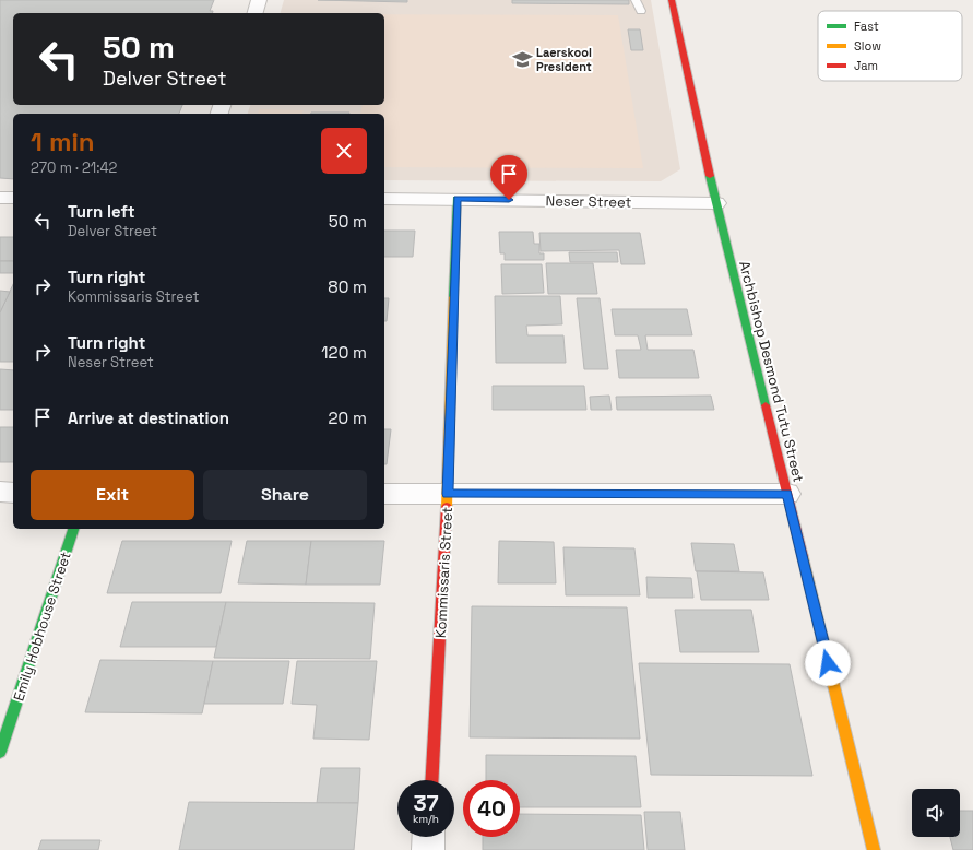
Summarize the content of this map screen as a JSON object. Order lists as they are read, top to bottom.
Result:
{
  "streets": {
    "street": [
      "Neser Street",
      "Archbishop Desmond Tutu Street",
      "Kommissaris Street",
      "Emily Hobhouse Street"
    ]
  },
  "crossings": [
    ["Neser Street", "Archbishop Desmond Tutu Street"],
    ["Neser Street", "Kommissaris Street"]
  ],
  "places": {
    "school or university": ["Laerskool President"]
  },
  "legend": ["Fast", "Slow", "Jam"],
  "page": {
    "turn": ["50 m", "Delver Street"],
    "heading": ["1 min", "270 m · 21:42"],
    "list": [
      {
        "name": "Turn left",
        "note": "Delver Street",
        "value": "50 m"
      },
      {
        "name": "Turn right",
        "note": "Kommissaris Street",
        "value": "80 m"
      },
      {
        "name": "Turn right",
        "note": "Neser Street",
        "value": "120 m"
      },
      {
        "name": "Arrive at destination",
        "value": "20 m"
      }
    ],
    "buttons": ["Exit", "Share"],
    "speed": "37 km/h",
    "limit": "40"
  }
}
